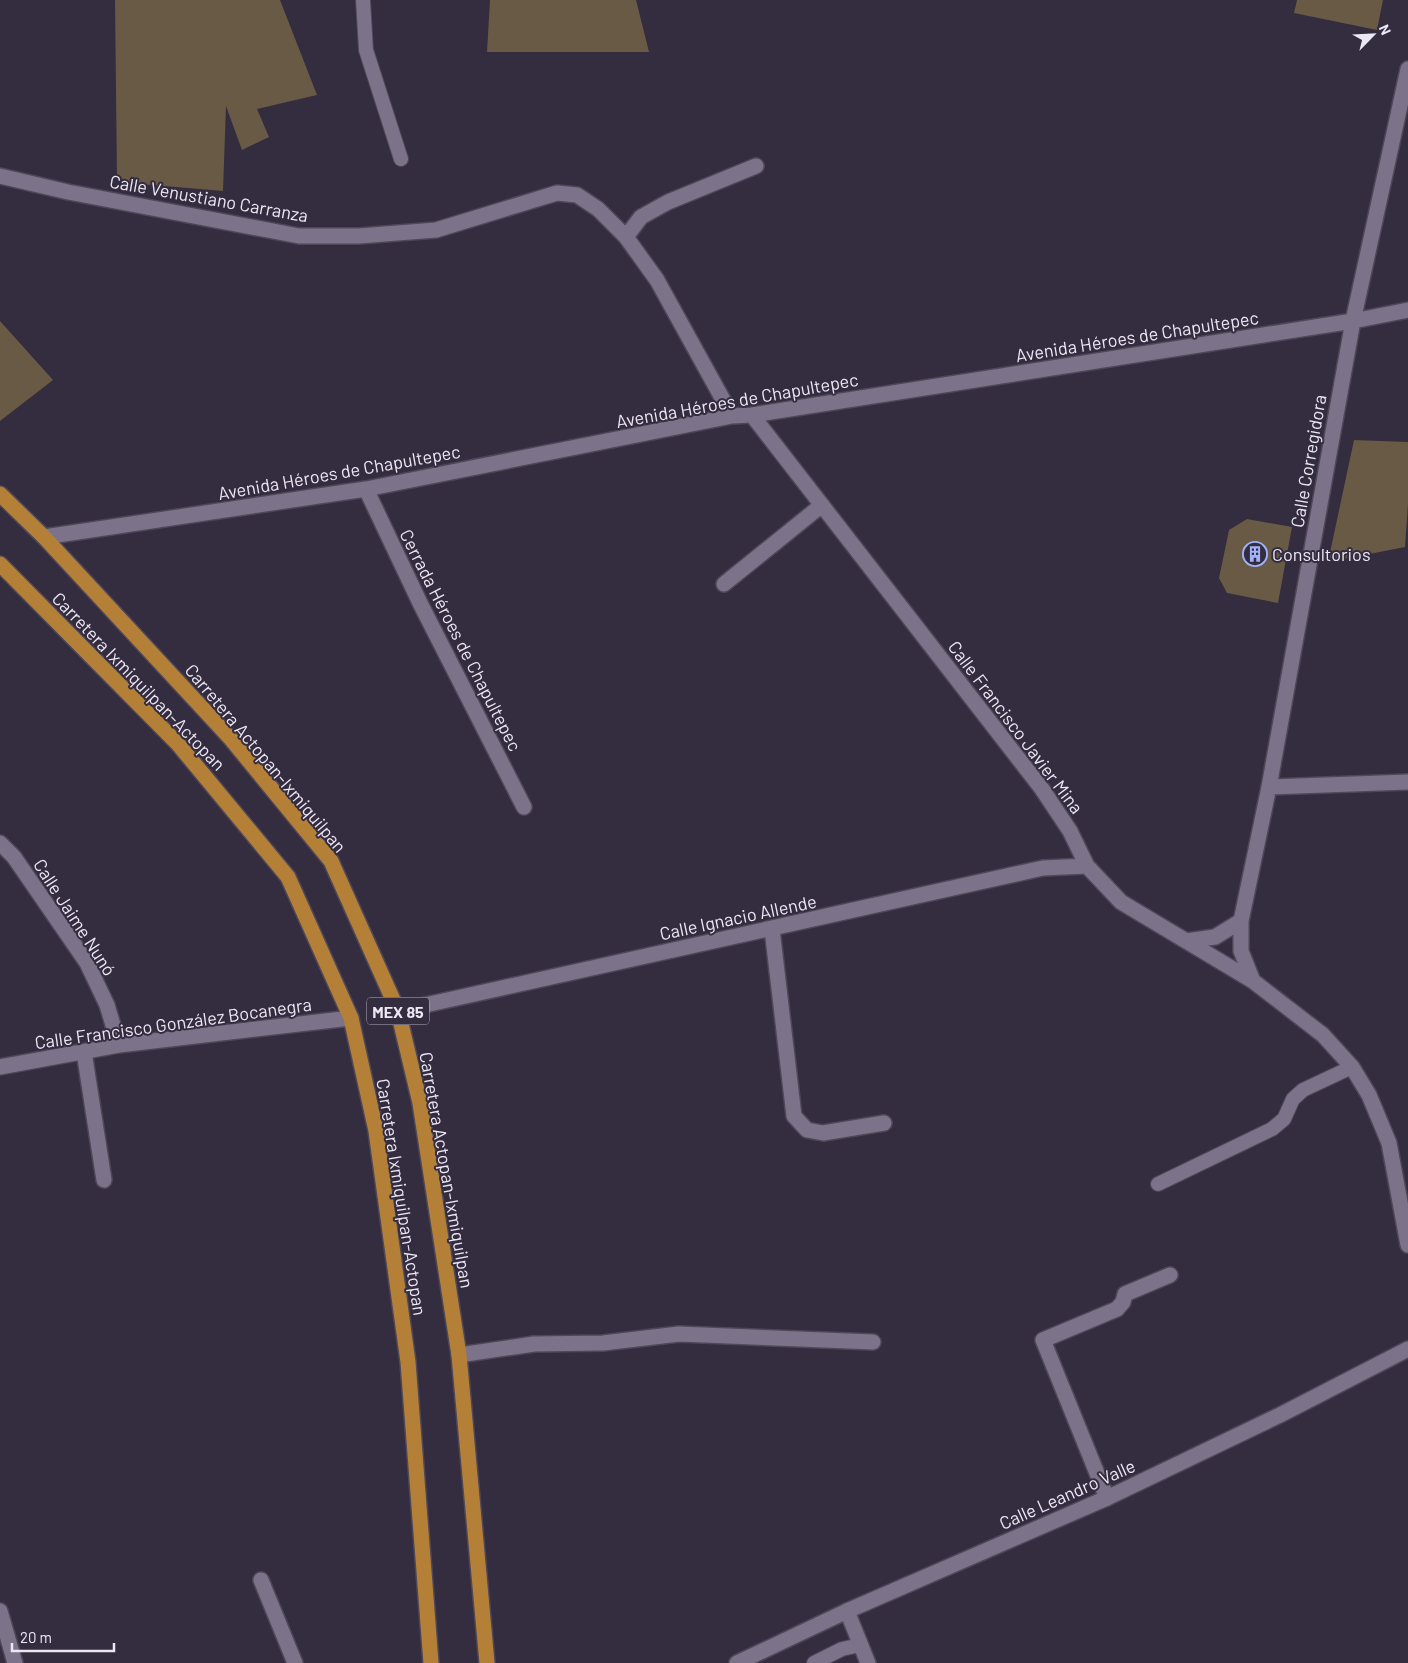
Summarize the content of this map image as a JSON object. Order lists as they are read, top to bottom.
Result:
{
  "streets": {
    "main road": ["Carretera Ixmiquilpan-Actopan", "Carretera Actopan-Ixmiquilpan", "MEX 85"],
    "street": [
      "Calle Venustiano Carranza",
      "Avenida Héroes de Chapultepec",
      "Calle Corregidora",
      "Cerrada Héroes de Chapultepec",
      "Calle Francisco Javier Mina",
      "Calle Jaime Nunó",
      "Calle Ignacio Allende",
      "Calle Francisco González Bocanegra",
      "Calle Leandro Valle"
    ]
  },
  "crossings": [
    ["Avenida Héroes de Chapultepec", "Calle Corregidora"],
    ["Avenida Héroes de Chapultepec", "Cerrada Héroes de Chapultepec"],
    ["Avenida Héroes de Chapultepec", "Calle Francisco Javier Mina"],
    ["Avenida Héroes de Chapultepec", "Carretera Actopan-Ixmiquilpan"],
    ["Calle Corregidora", "Calle Francisco Javier Mina"],
    ["Carretera Ixmiquilpan-Actopan", "Calle Francisco González Bocanegra"],
    ["Calle Francisco Javier Mina", "Calle Ignacio Allende"],
    ["Carretera Actopan-Ixmiquilpan", "Calle Ignacio Allende"],
    ["Calle Jaime Nunó", "Calle Francisco González Bocanegra"]
  ],
  "places": {
    "building": ["Consultorios"]
  },
  "scale_bar": "20 m",
  "north": "top right"
}
